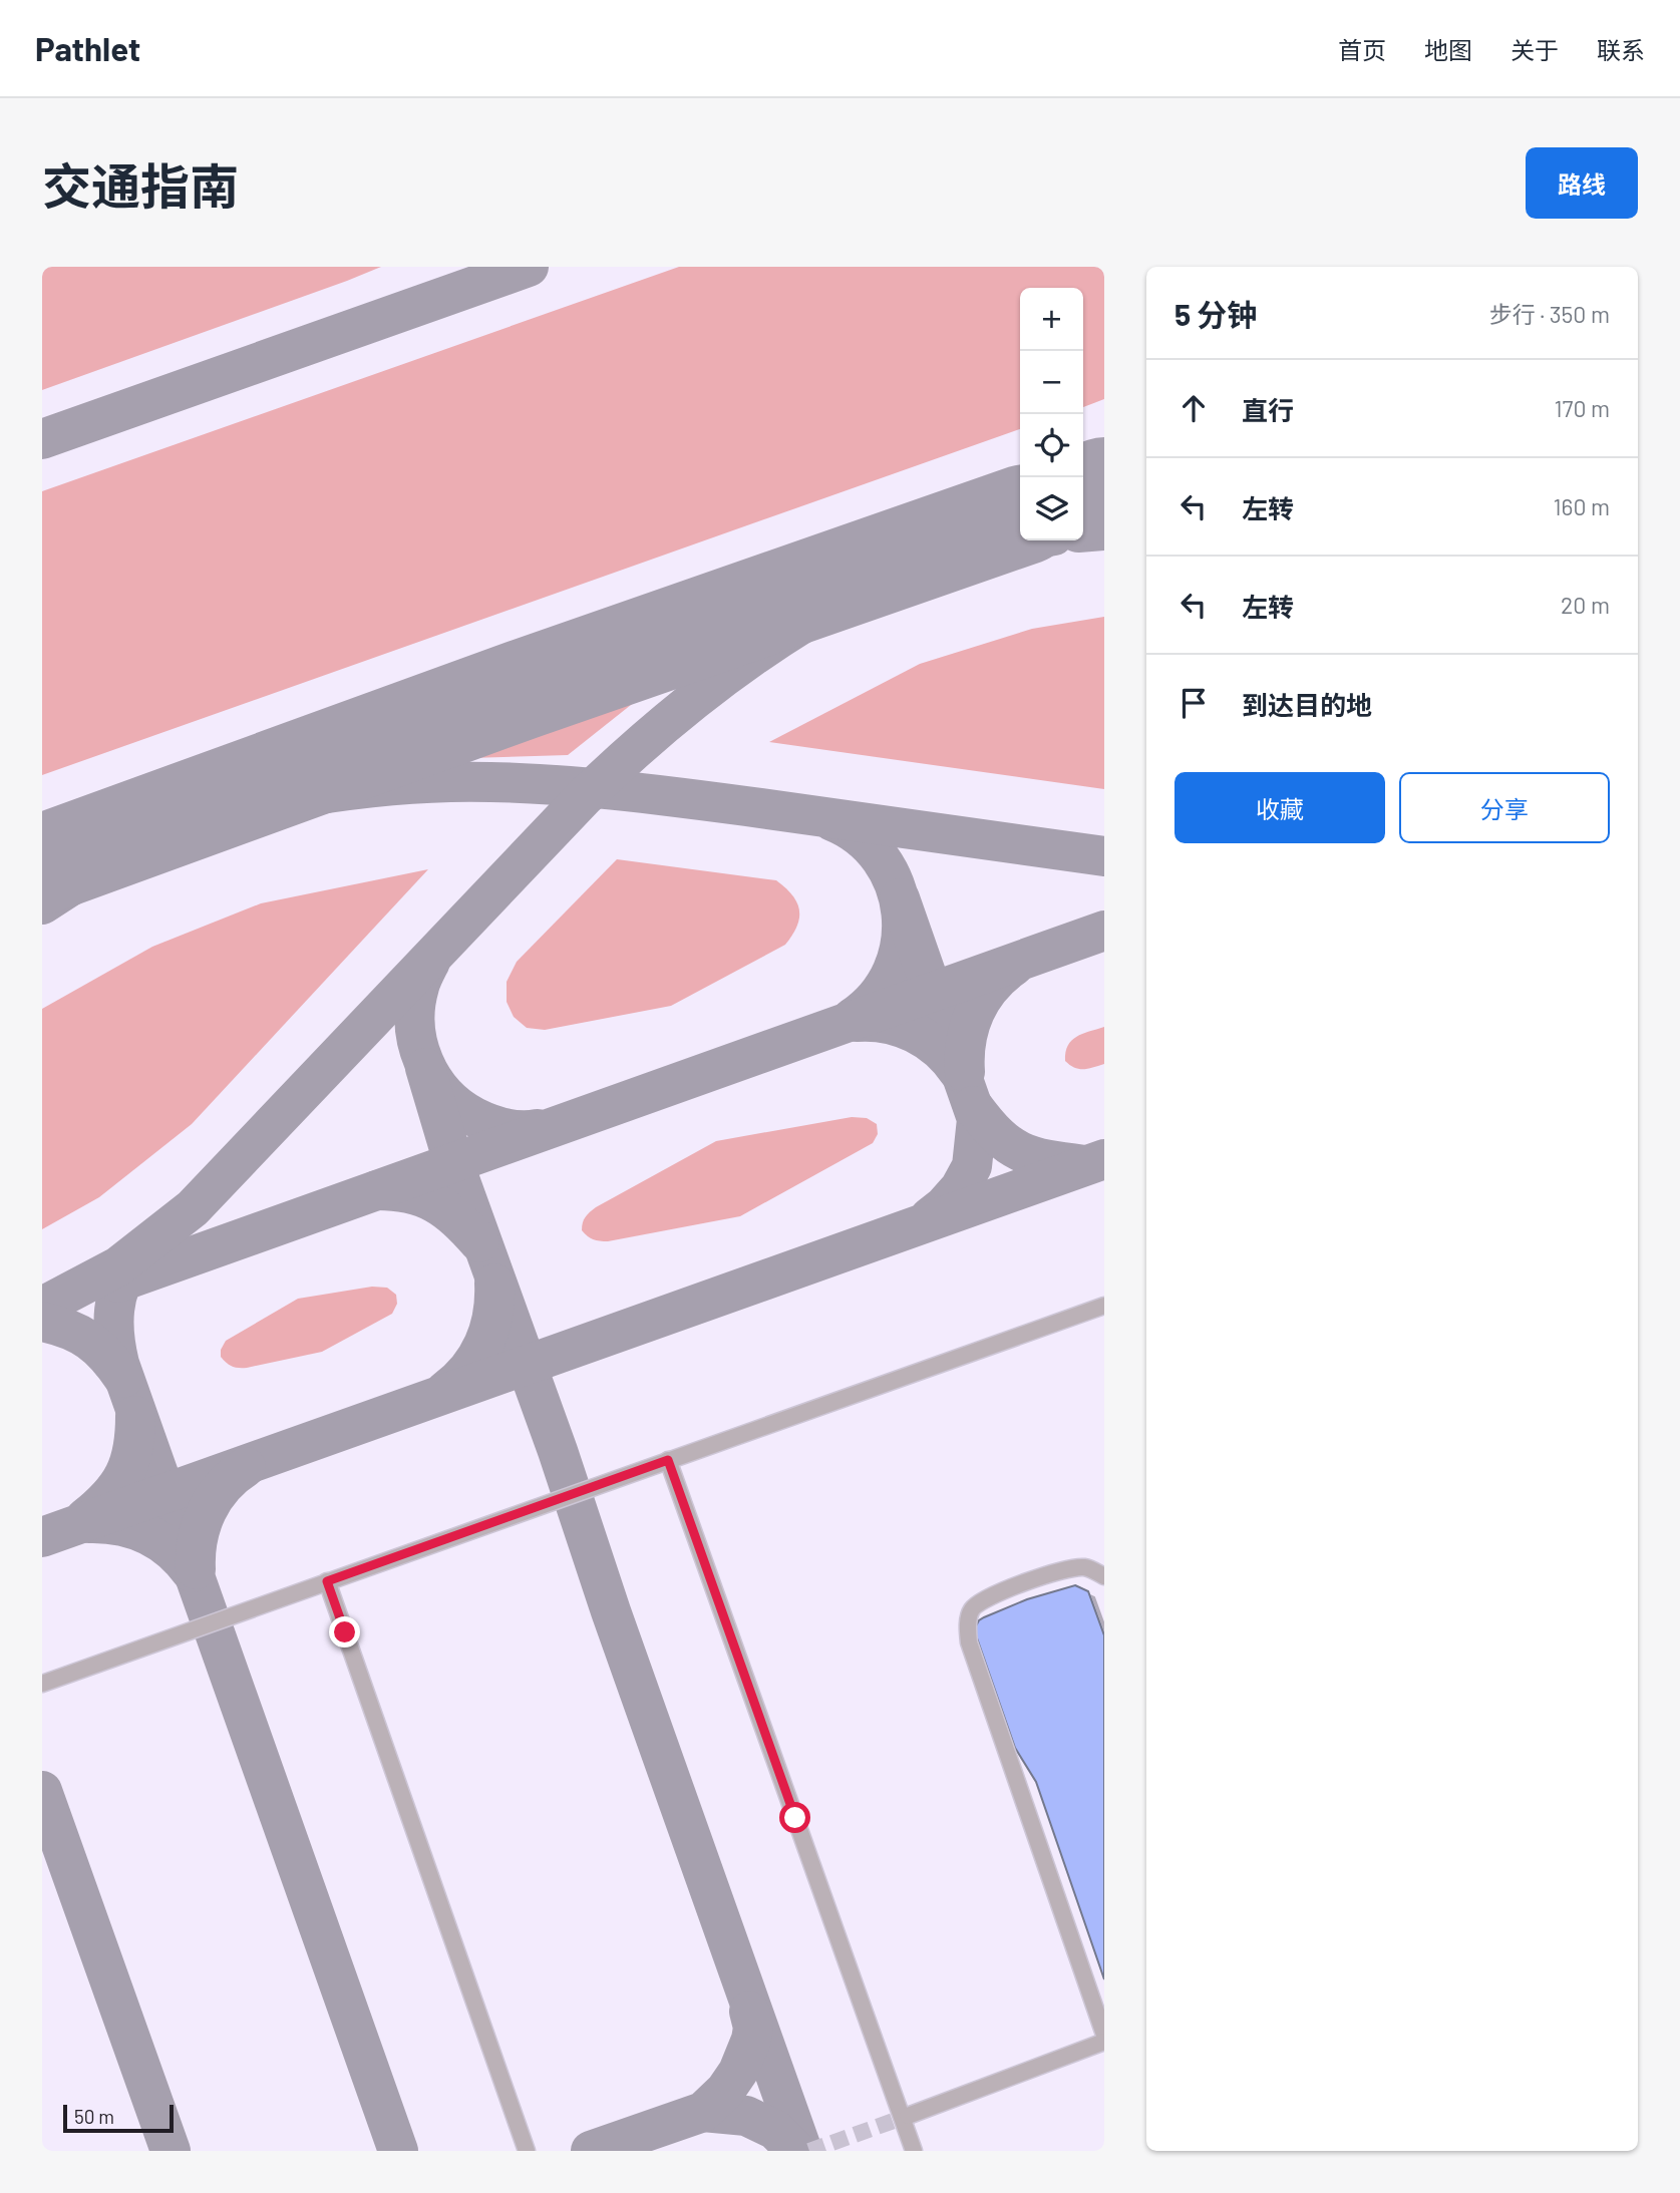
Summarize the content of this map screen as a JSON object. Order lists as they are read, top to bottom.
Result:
{
  "scale_bar": "50 m",
  "page": {
    "header": "Pathlet",
    "nav": [
      "首页",
      "地图",
      "关于",
      "联系"
    ],
    "title": "交通指南",
    "buttons": [
      "路线",
      ["收藏", "分享"]
    ],
    "heading": ["5 分钟", "步行 · 350 m"],
    "map_buttons": ["+", "−"],
    "list": [
      ["直行", "170 m"],
      ["左转", "160 m"],
      ["左转", "20 m"],
      "到达目的地"
    ],
    "scale": "50 m"
  }
}
